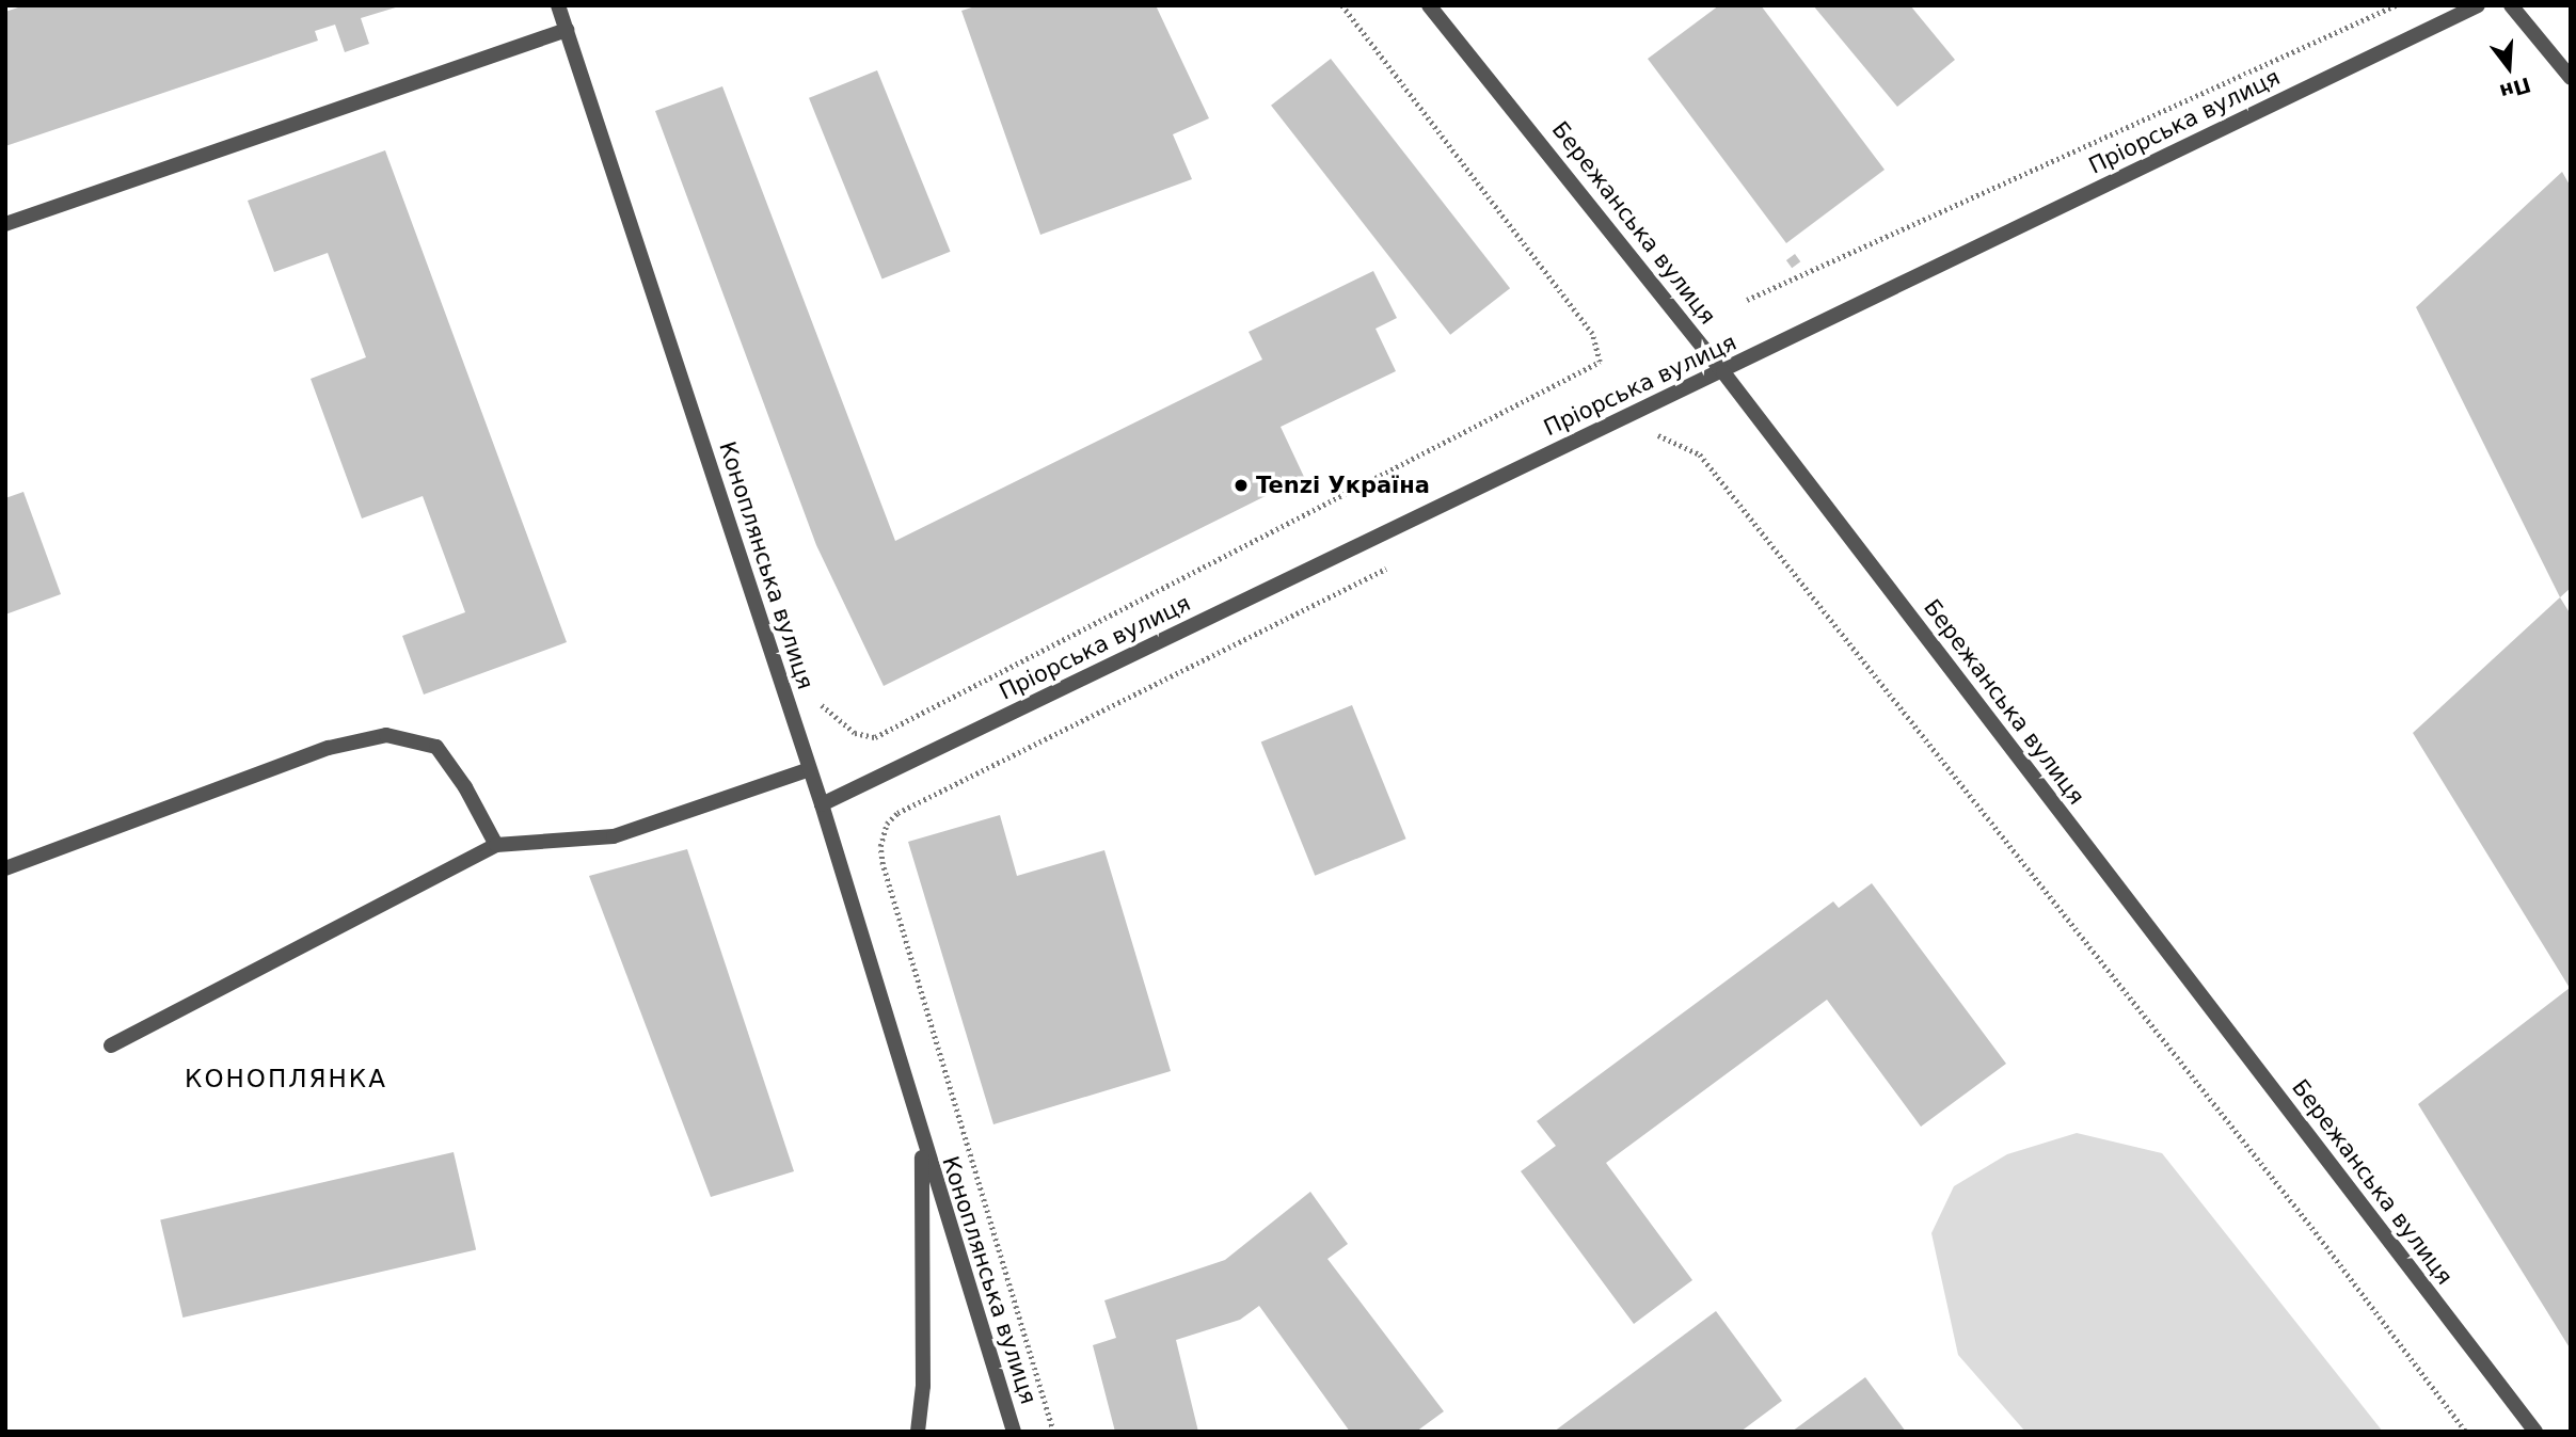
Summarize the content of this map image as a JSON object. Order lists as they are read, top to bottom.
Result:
{
  "streets": {
    "street": ["Пріорська вулиця", "Бережанська вулиця", "Коноплянська вулиця"]
  },
  "crossings": [
    ["Пріорська вулиця", "Бережанська вулиця"],
    ["Пріорська вулиця", "Коноплянська вулиця"]
  ],
  "districts": ["КОНОПЛЯНКА"],
  "places": ["Tenzi Україна"],
  "north": "bottom"
}
